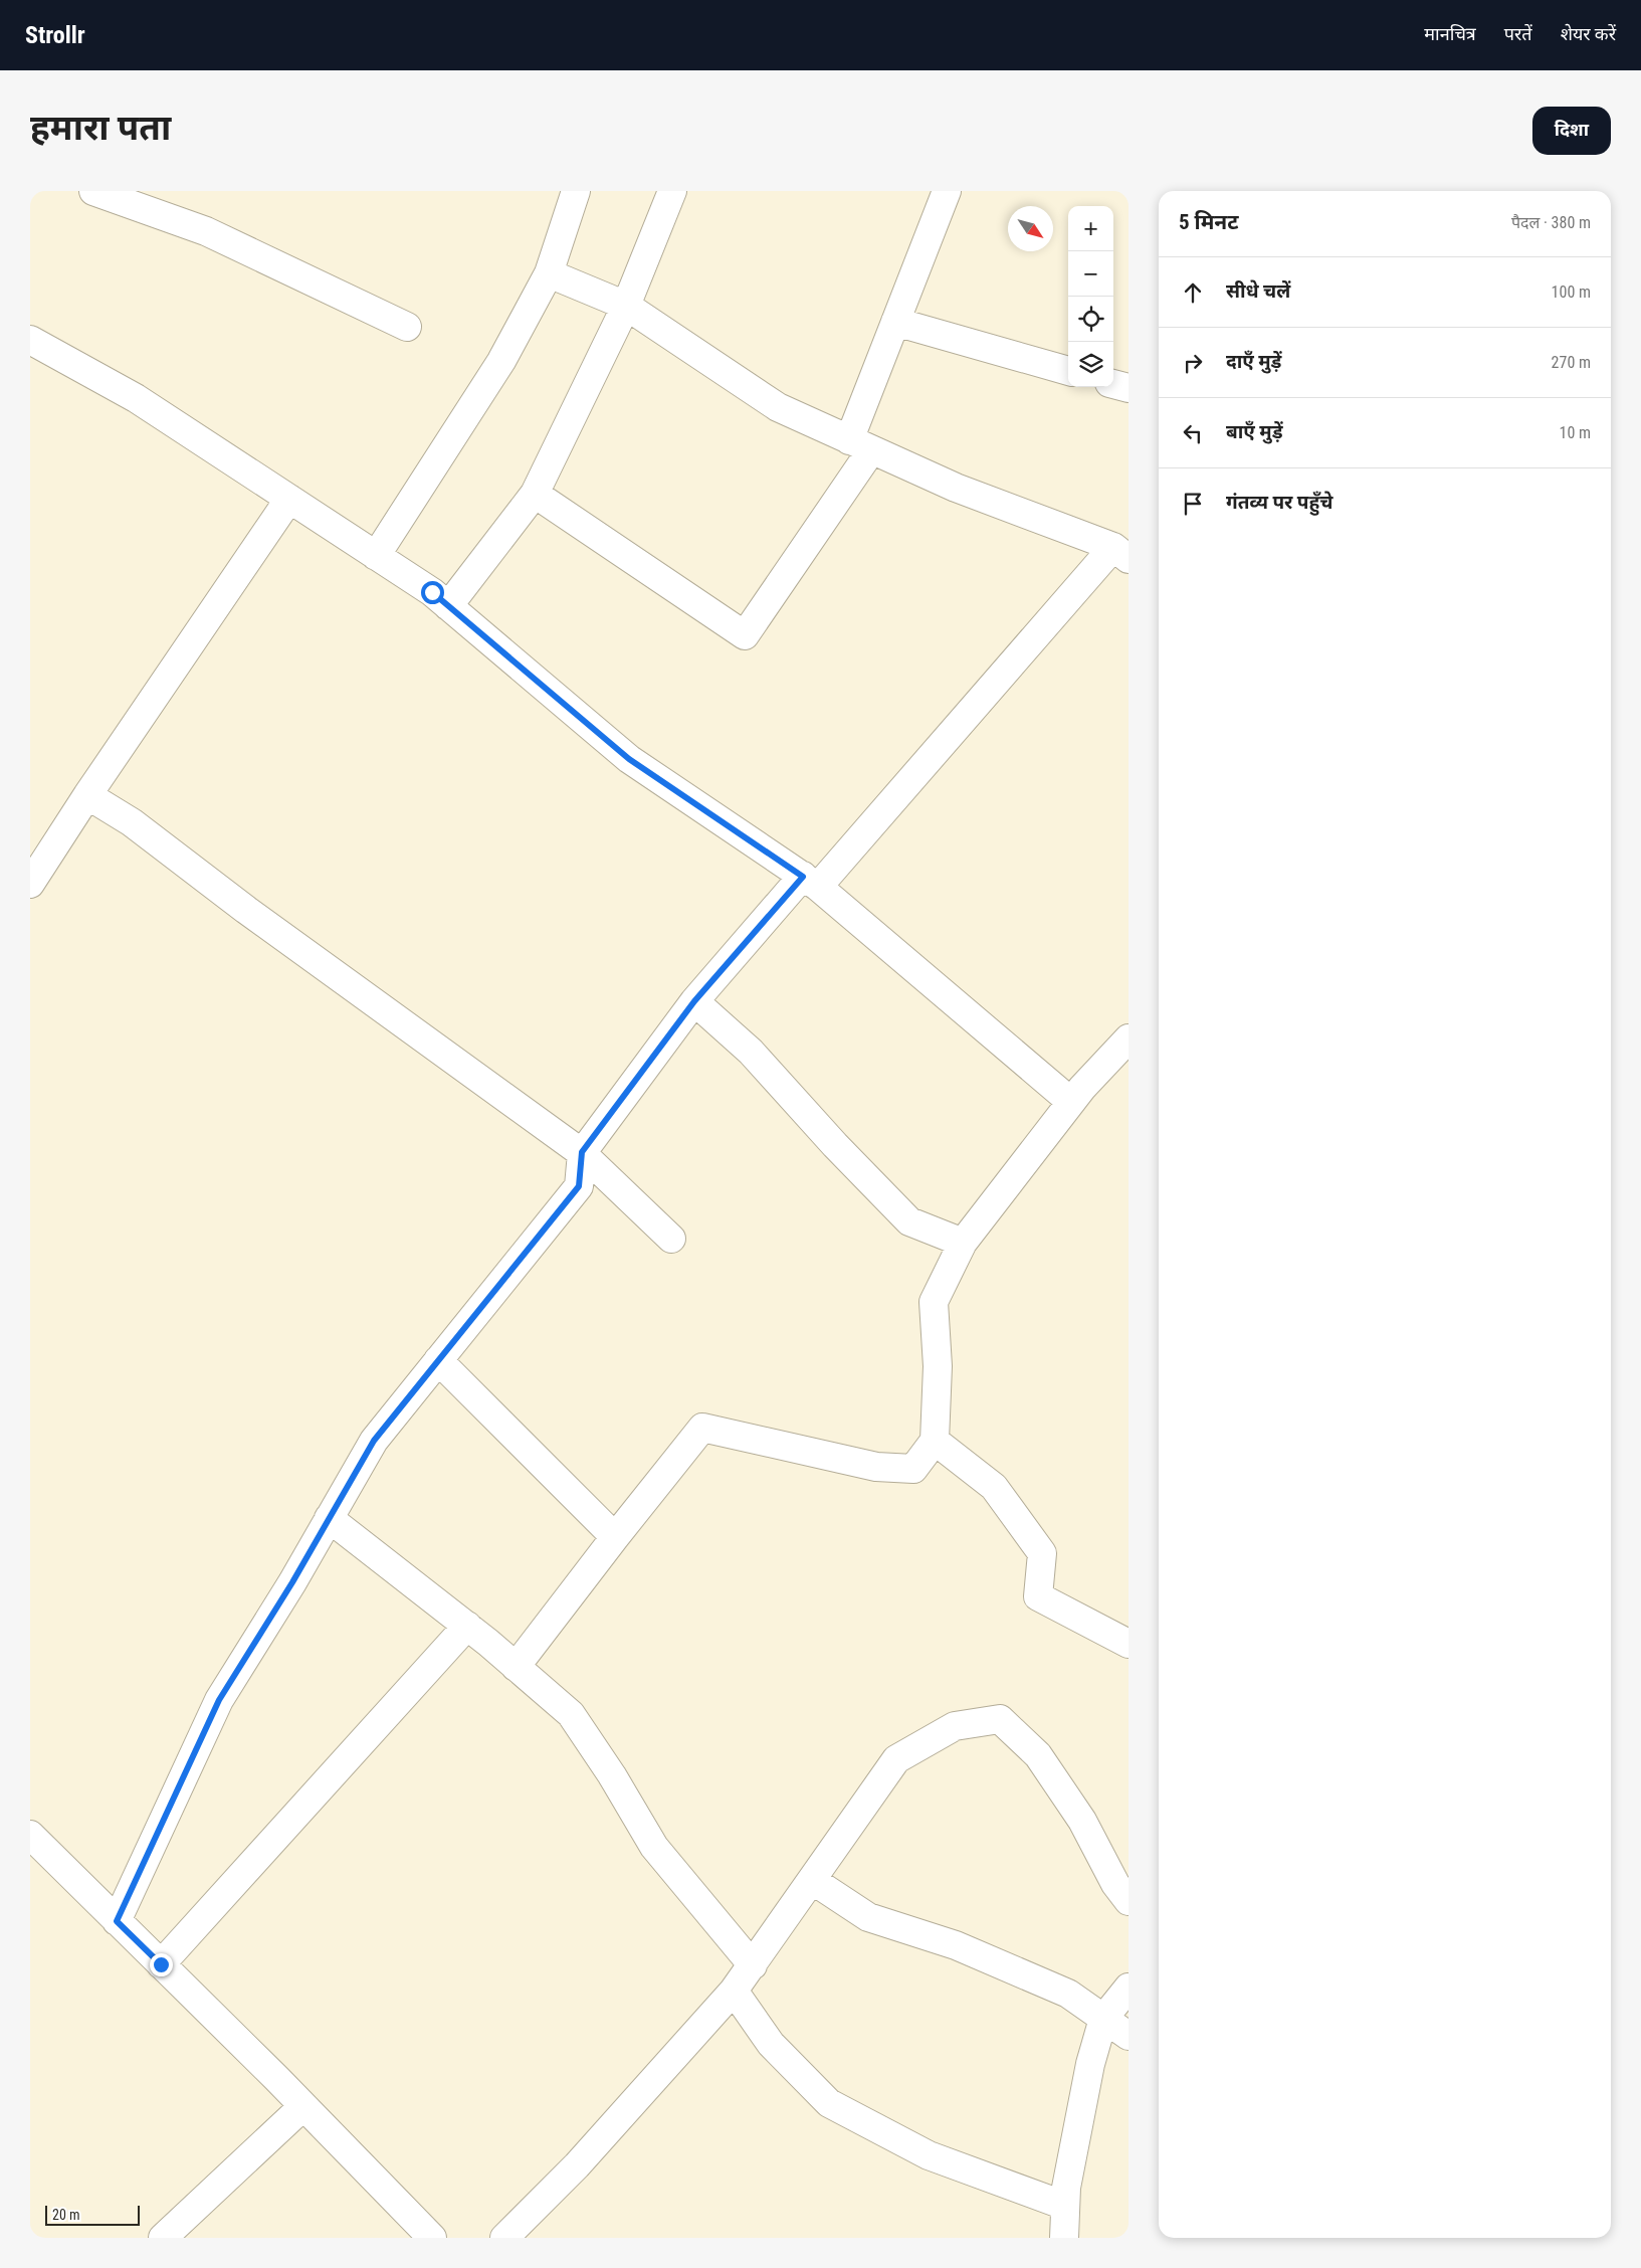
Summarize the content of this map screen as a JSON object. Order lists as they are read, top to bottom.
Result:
{
  "scale_bar": "20 m",
  "north": "bottom right",
  "page": {
    "header": "Strollr",
    "nav": ["मानचित्र", "परतें", "शेयर करें"],
    "buttons": "दिशा",
    "title": "हमारा पता",
    "heading": ["5 मिनट", "पैदल · 380 m"],
    "map_buttons": ["+", "−"],
    "list": [
      ["सीधे चलें", "100 m"],
      ["दाएँ मुड़ें", "270 m"],
      ["बाएँ मुड़ें", "10 m"],
      "गंतव्य पर पहुँचे"
    ],
    "scale": "20 m"
  }
}
